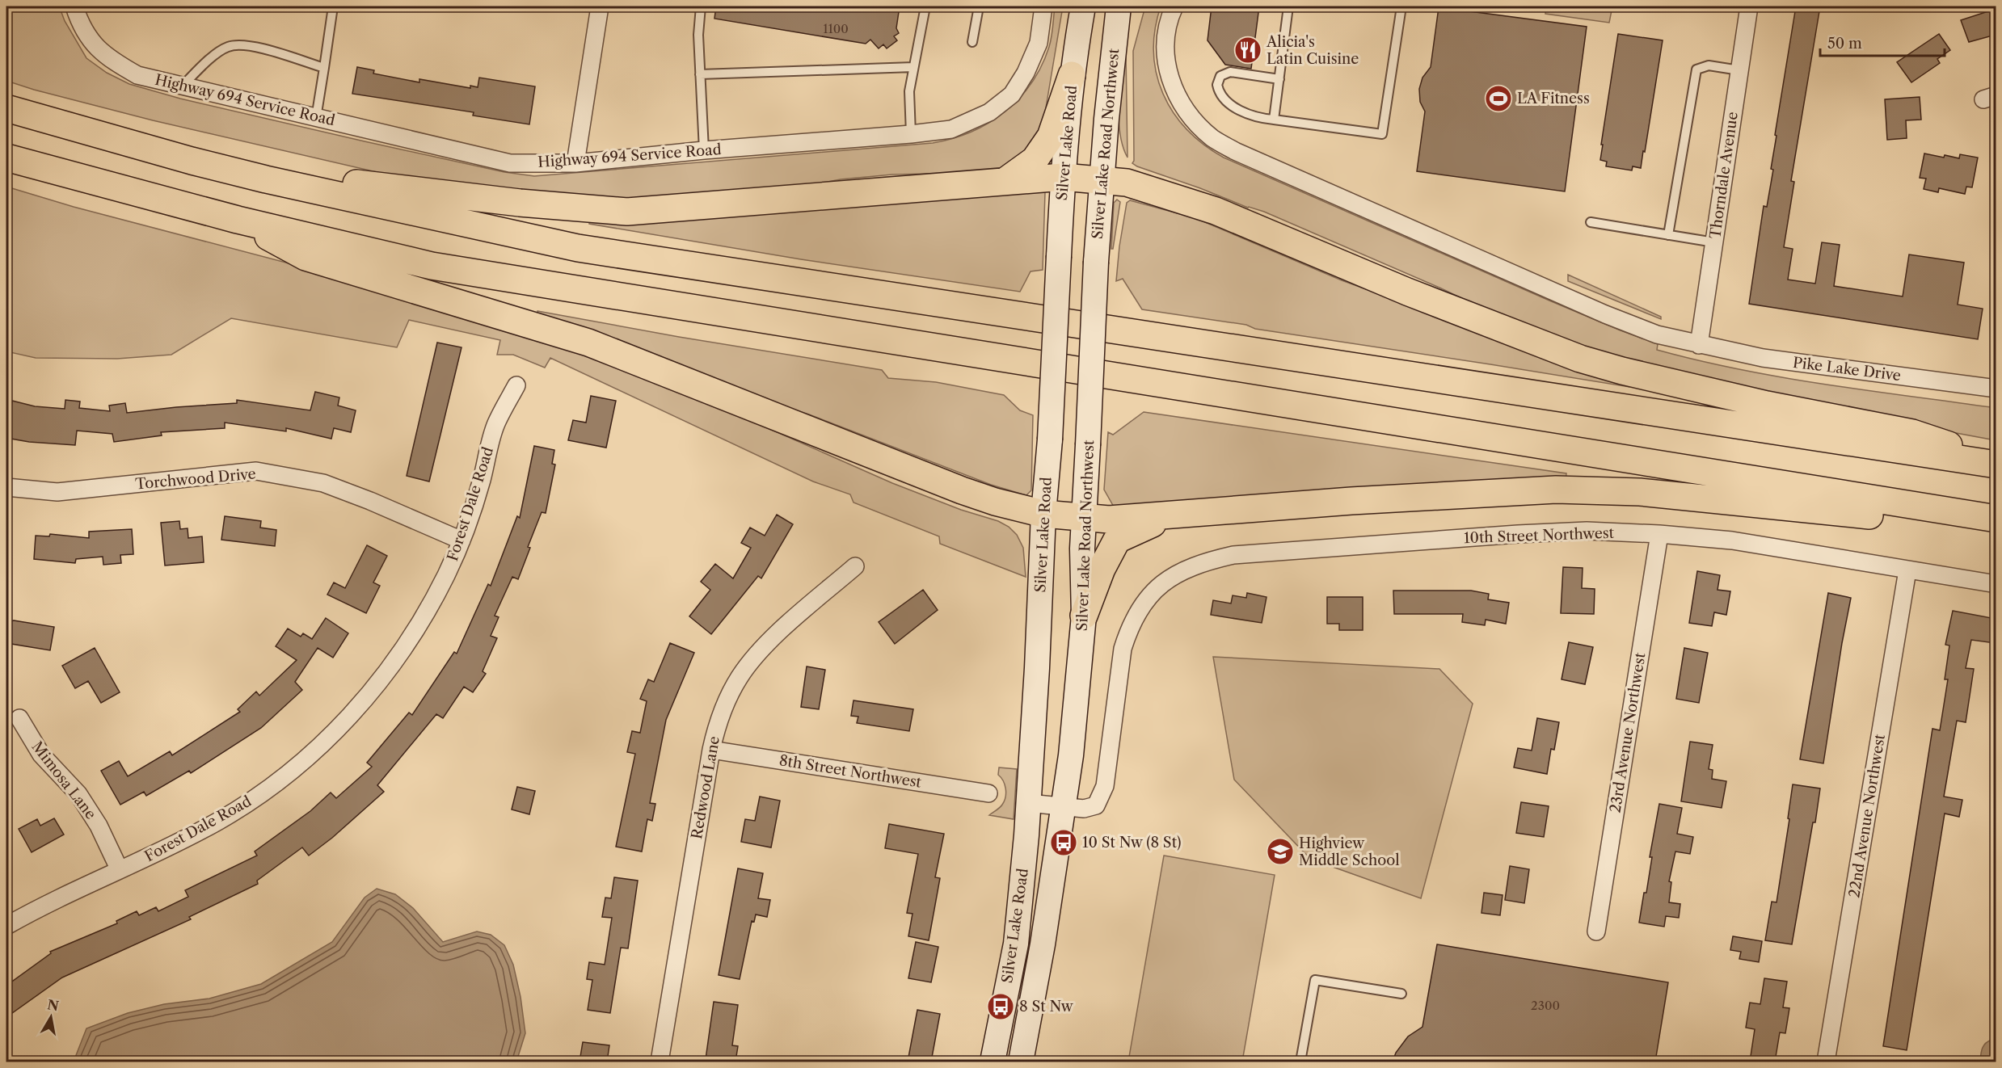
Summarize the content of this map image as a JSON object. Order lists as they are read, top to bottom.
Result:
{
  "streets": {
    "main road": ["Silver Lake Road", "Silver Lake Road Northwest"],
    "street": [
      "Highway 694 Service Road",
      "Thorndale Avenue",
      "Pike Lake Drive",
      "Torchwood Drive",
      "Forest Dale Road",
      "10th Street Northwest",
      "23rd Avenue Northwest",
      "8th Street Northwest",
      "Mimosa Lane",
      "Redwood Lane",
      "22nd Avenue Northwest"
    ]
  },
  "crossings": [
    ["Silver Lake Road", "10th Street Northwest"],
    ["Silver Lake Road Northwest", "10th Street Northwest"],
    ["Thorndale Avenue", "Pike Lake Drive"],
    ["Torchwood Drive", "Forest Dale Road"],
    ["Forest Dale Road", "Mimosa Lane"],
    ["10th Street Northwest", "23rd Avenue Northwest"],
    ["10th Street Northwest", "22nd Avenue Northwest"],
    ["8th Street Northwest", "Redwood Lane"]
  ],
  "places": {
    "restaurant": ["Alicia's Latin Cuisine"],
    "sports": ["LA Fitness"],
    "bus stop": ["10 St Nw (8 St)", "8 St Nw"],
    "school or university": ["Highview Middle School"]
  },
  "house_numbers": ["1100", "2300"],
  "scale_bar": "50 m",
  "north": "top"
}
